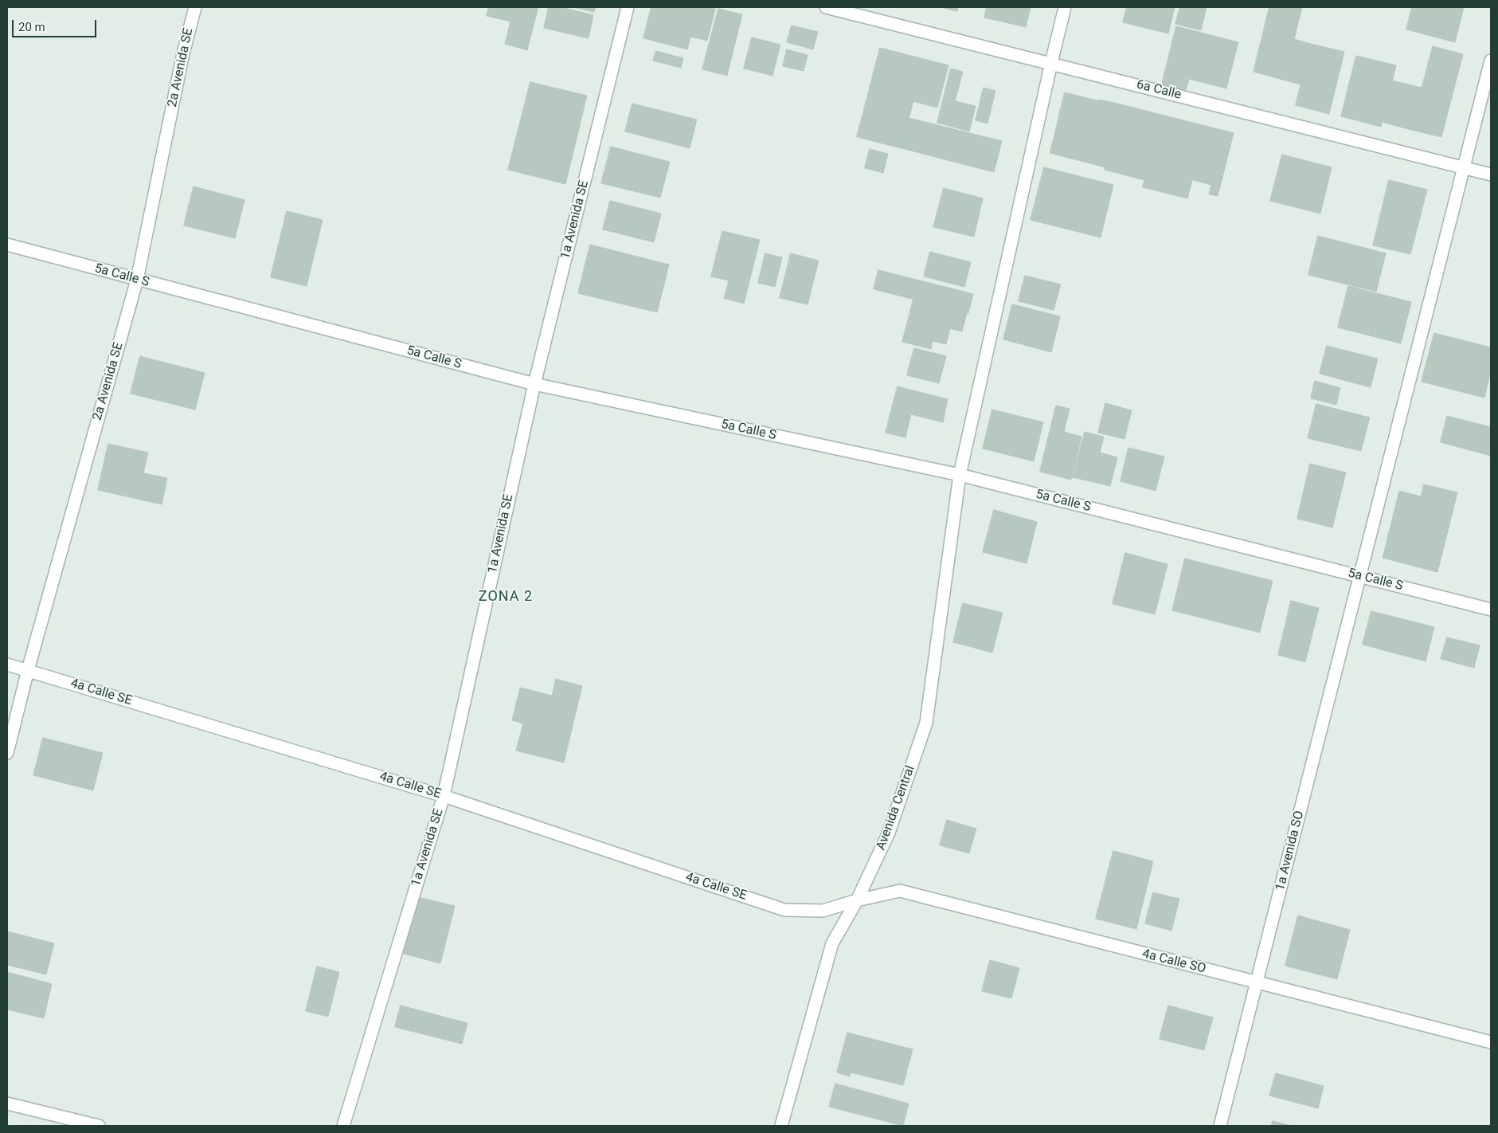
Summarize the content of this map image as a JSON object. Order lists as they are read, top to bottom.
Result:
{
  "streets": {
    "street": [
      "2a Avenida SE",
      "6a Calle",
      "1a Avenida SE",
      "5a Calle S",
      "4a Calle SE",
      "Avenida Central",
      "1a Avenida SO",
      "4a Calle SO"
    ]
  },
  "crossings": [
    ["2a Avenida SE", "5a Calle S"],
    ["2a Avenida SE", "4a Calle SE"],
    ["6a Calle", "Avenida Central"],
    ["6a Calle", "1a Avenida SO"],
    ["1a Avenida SE", "5a Calle S"],
    ["1a Avenida SE", "4a Calle SE"],
    ["5a Calle S", "Avenida Central"],
    ["5a Calle S", "1a Avenida SO"],
    ["4a Calle SE", "Avenida Central"],
    ["4a Calle SE", "4a Calle SO"],
    ["Avenida Central", "4a Calle SO"],
    ["1a Avenida SO", "4a Calle SO"]
  ],
  "districts": ["ZONA 2"],
  "scale_bar": "20 m"
}
